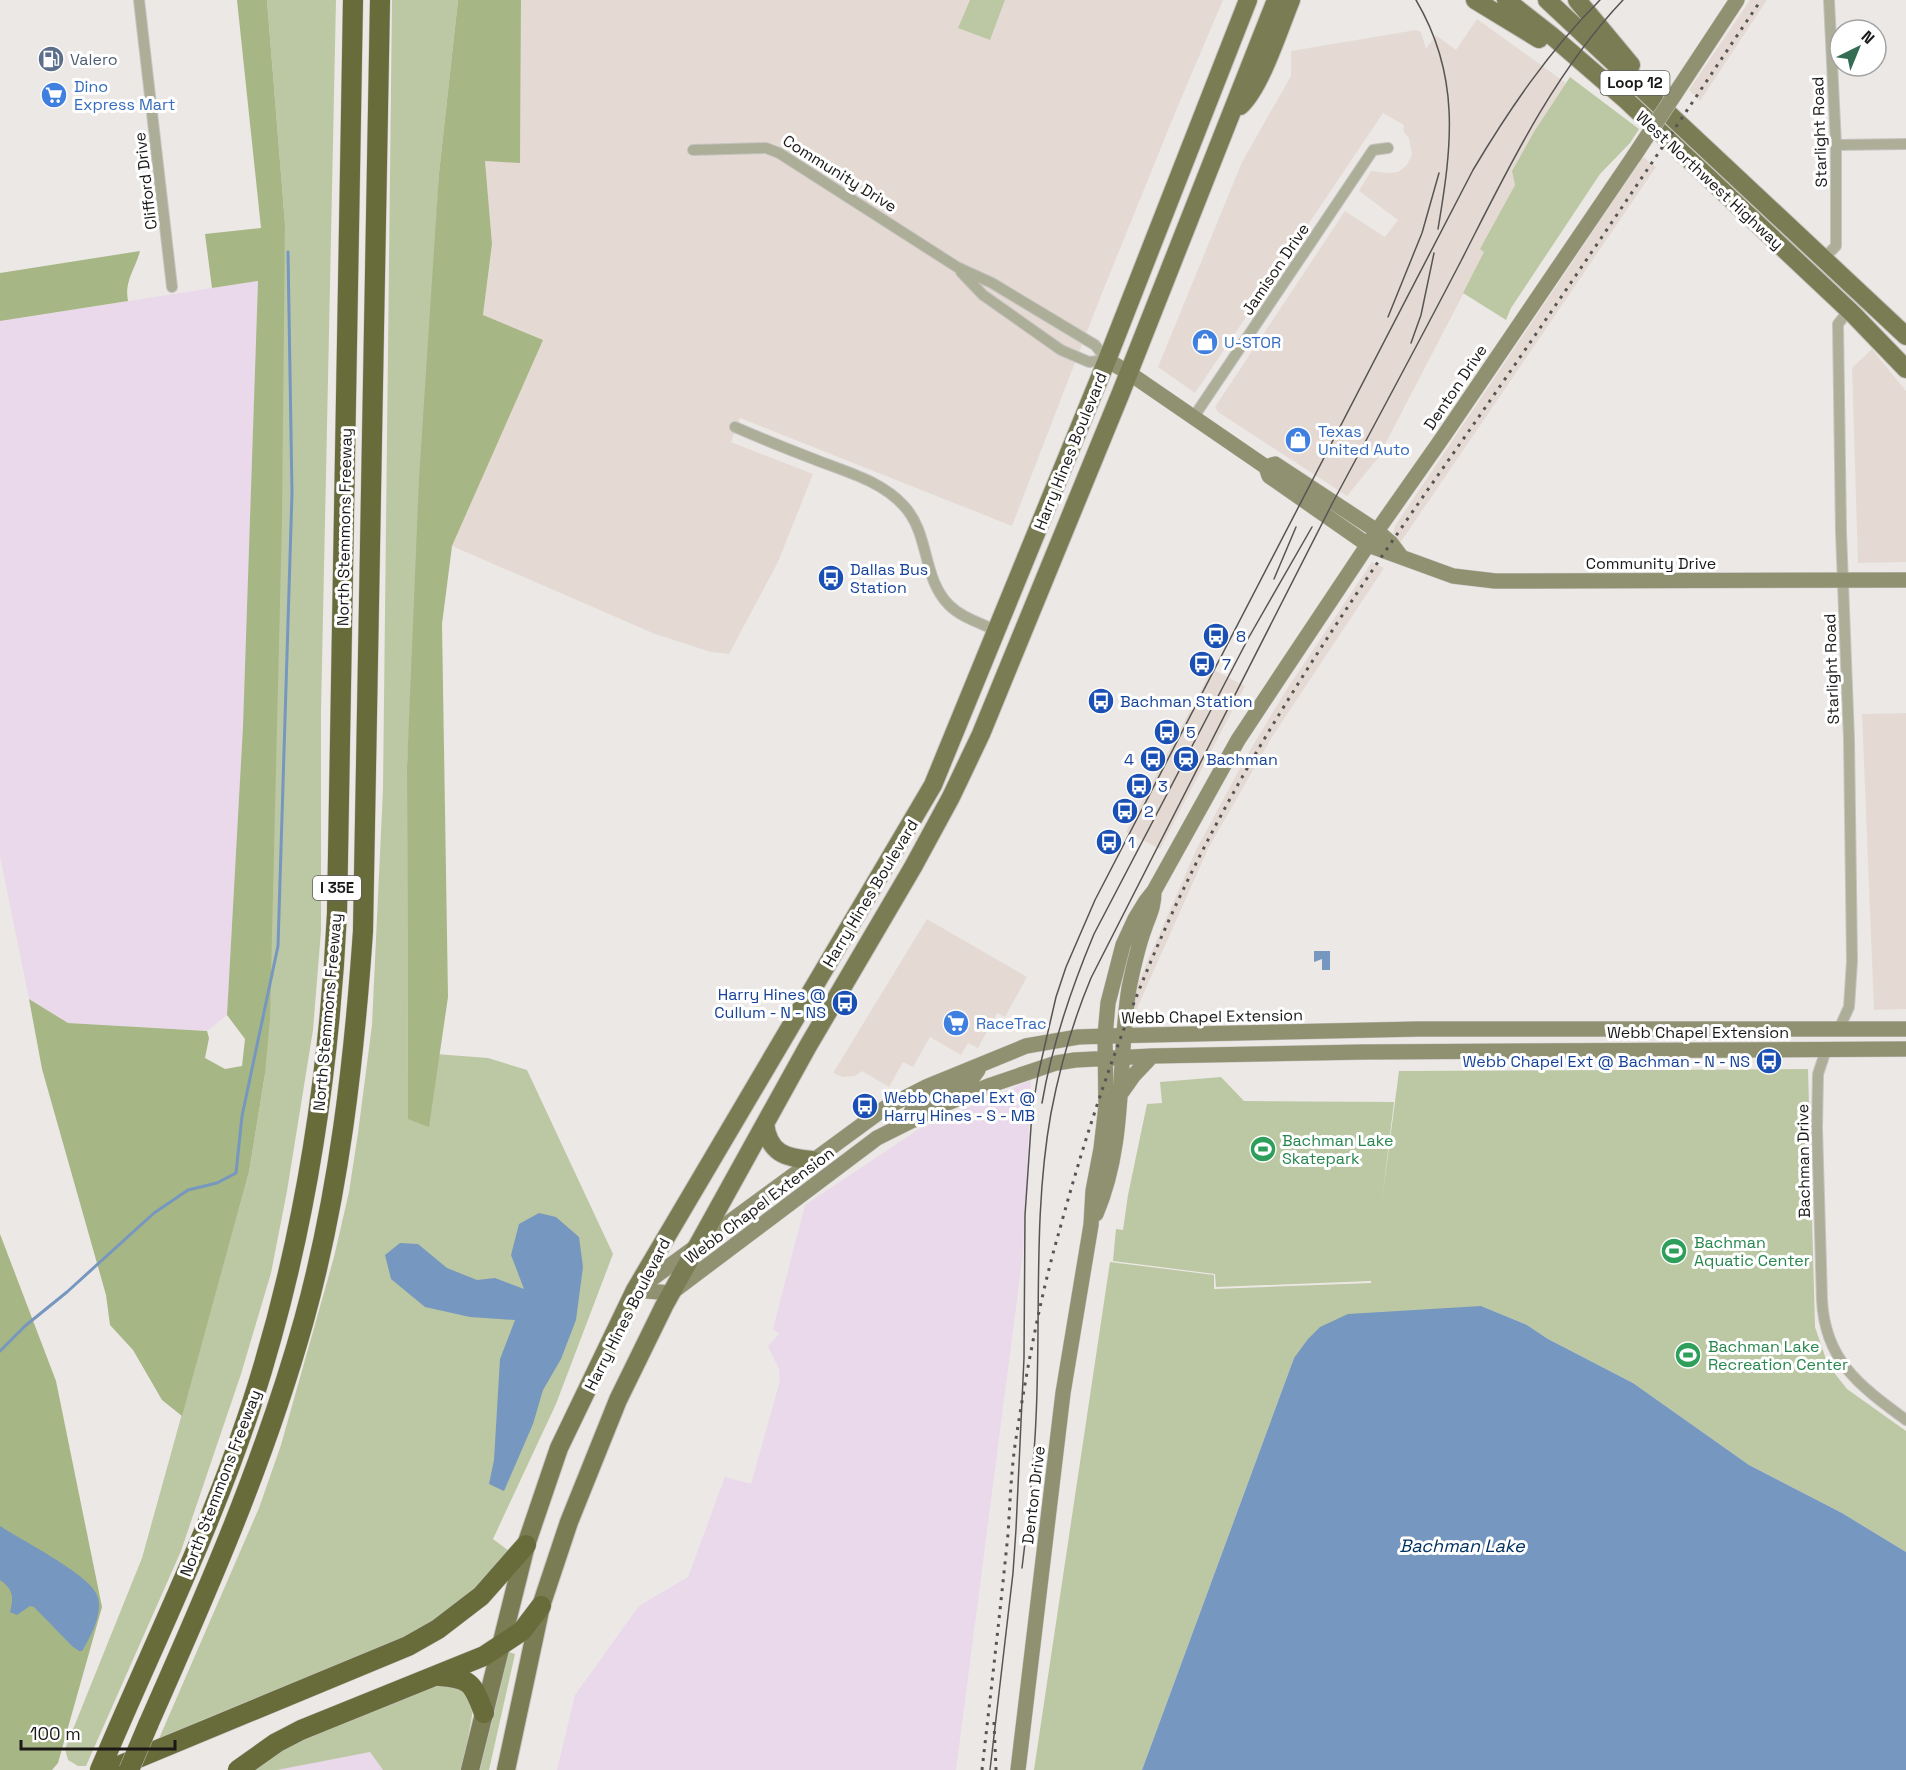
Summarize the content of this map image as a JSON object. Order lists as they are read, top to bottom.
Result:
{
  "streets": {
    "highway": ["North Stemmons Freeway", "I 35E"],
    "main road": [
      "Loop 12",
      "Community Drive",
      "West Northwest Highway",
      "Denton Drive",
      "Harry Hines Boulevard",
      "Webb Chapel Extension"
    ],
    "street": [
      "Starlight Road",
      "Clifford Drive",
      "Jamison Drive",
      "Bachman Drive"
    ]
  },
  "crossings": [
    ["Starlight Road", "Community Drive"],
    ["Starlight Road", "West Northwest Highway"],
    ["Starlight Road", "Webb Chapel Extension"],
    ["Community Drive", "Jamison Drive"],
    ["Community Drive", "Denton Drive"],
    ["Community Drive", "Harry Hines Boulevard"],
    ["Denton Drive", "Webb Chapel Extension"],
    ["Harry Hines Boulevard", "Webb Chapel Extension"],
    ["Webb Chapel Extension", "Bachman Drive"]
  ],
  "water": ["Bachman Lake"],
  "places": {
    "fuel station": ["Valero"],
    "supermarket": ["Dino Express Mart", "RaceTrac"],
    "shop": ["U-STOR", "Texas United Auto"],
    "bus stop": [
      "Dallas Bus Station",
      "8",
      "7",
      "Bachman Station",
      "5",
      "4",
      "3",
      "2",
      "1",
      "Harry Hines @ Cullum - N - NS",
      "Webb Chapel Ext @ Bachman - N - NS",
      "Webb Chapel Ext @ Harry Hines - S - MB"
    ],
    "station": ["Bachman"],
    "sports": ["Bachman Lake Skatepark", "Bachman Aquatic Center", "Bachman Lake Recreation Center"]
  },
  "scale_bar": "100 m",
  "north": "top right"
}
